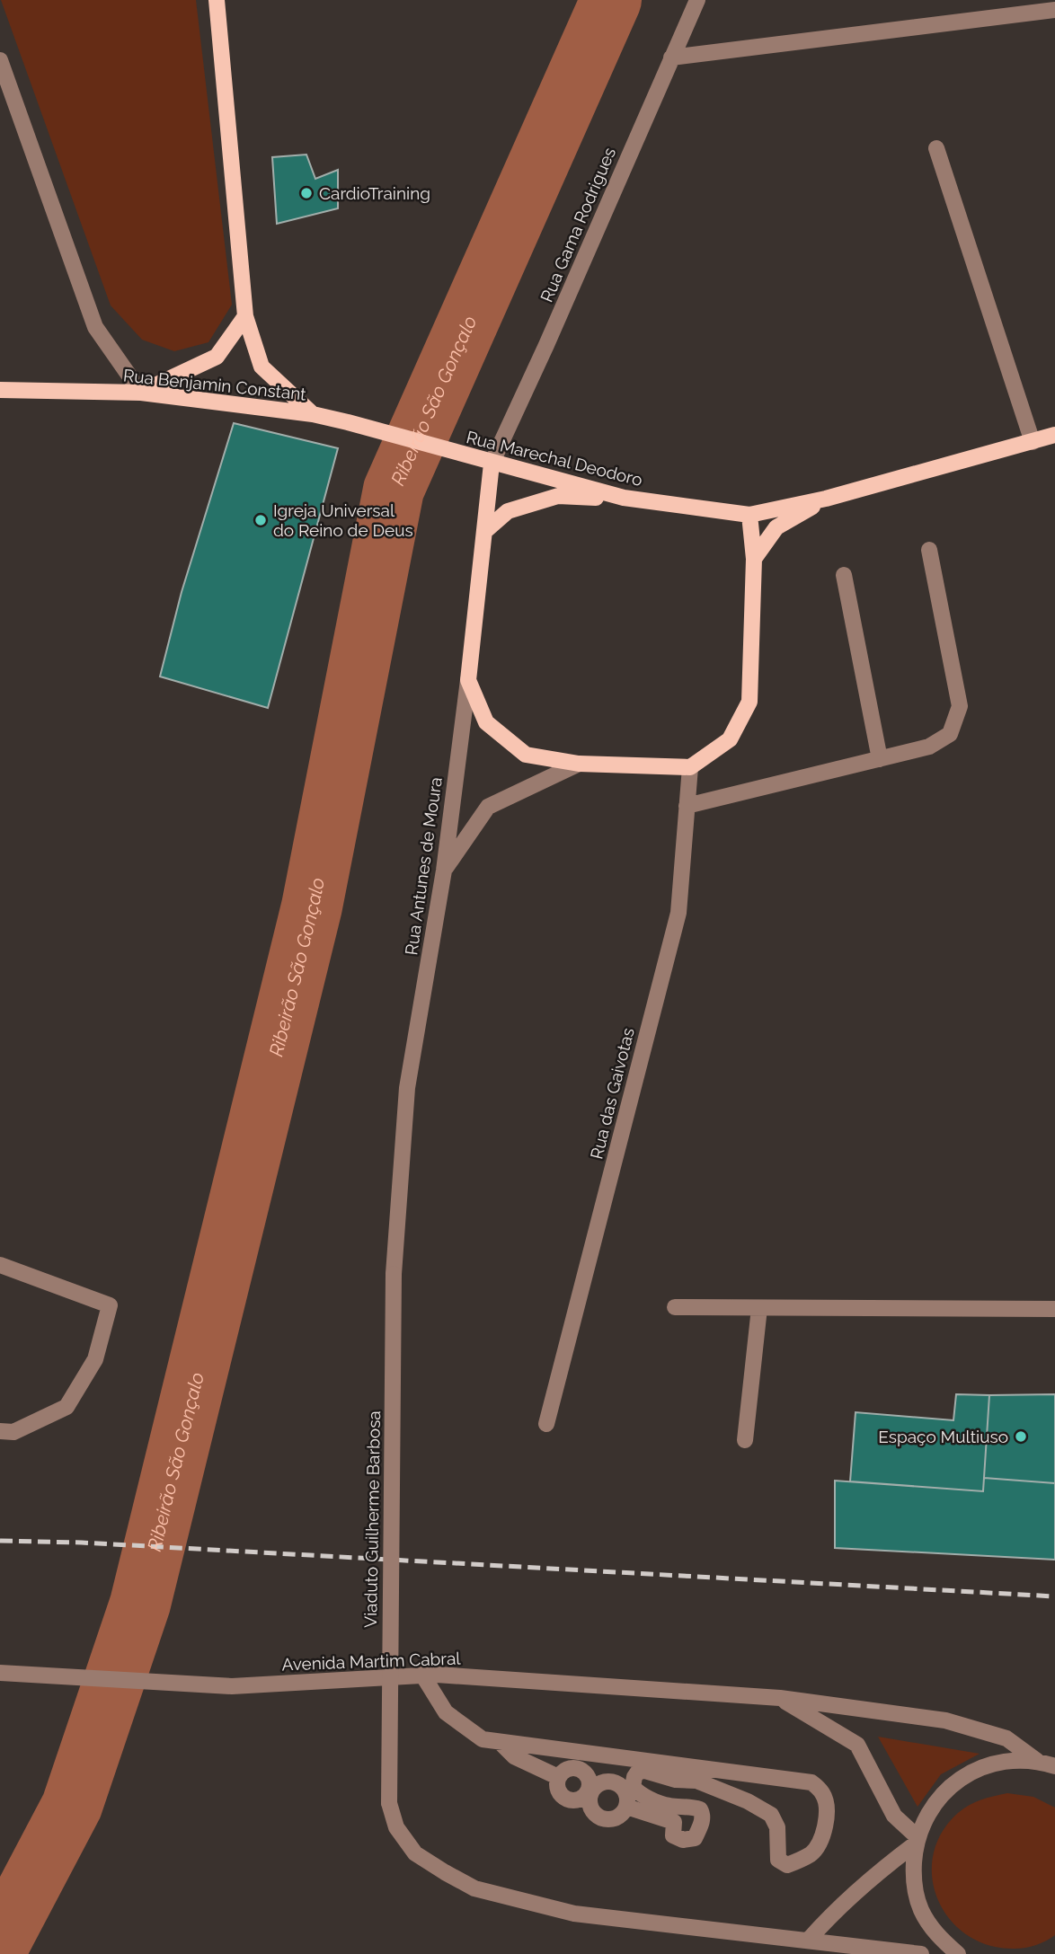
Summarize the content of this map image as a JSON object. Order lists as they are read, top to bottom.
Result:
{
  "streets": {
    "main road": ["Rua Benjamin Constant", "Rua Marechal Deodoro", "Rua Antunes de Moura"],
    "street": [
      "Rua Gama Rodrigues",
      "Rua das Gaivotas",
      "Viaduto Guilherme Barbosa",
      "Avenida Martim Cabral"
    ]
  },
  "crossings": [
    ["Rua Gama Rodrigues", "Rua Marechal Deodoro"],
    ["Rua Gama Rodrigues", "Rua Antunes de Moura"],
    ["Rua Benjamin Constant", "Rua Marechal Deodoro"],
    ["Rua Marechal Deodoro", "Rua Antunes de Moura"],
    ["Rua Antunes de Moura", "Viaduto Guilherme Barbosa"]
  ],
  "water": ["Ribeirão São Gonçalo"],
  "places": ["CardioTraining", "Igreja Universal do Reino de Deus", "Espaço Multiuso"]
}
